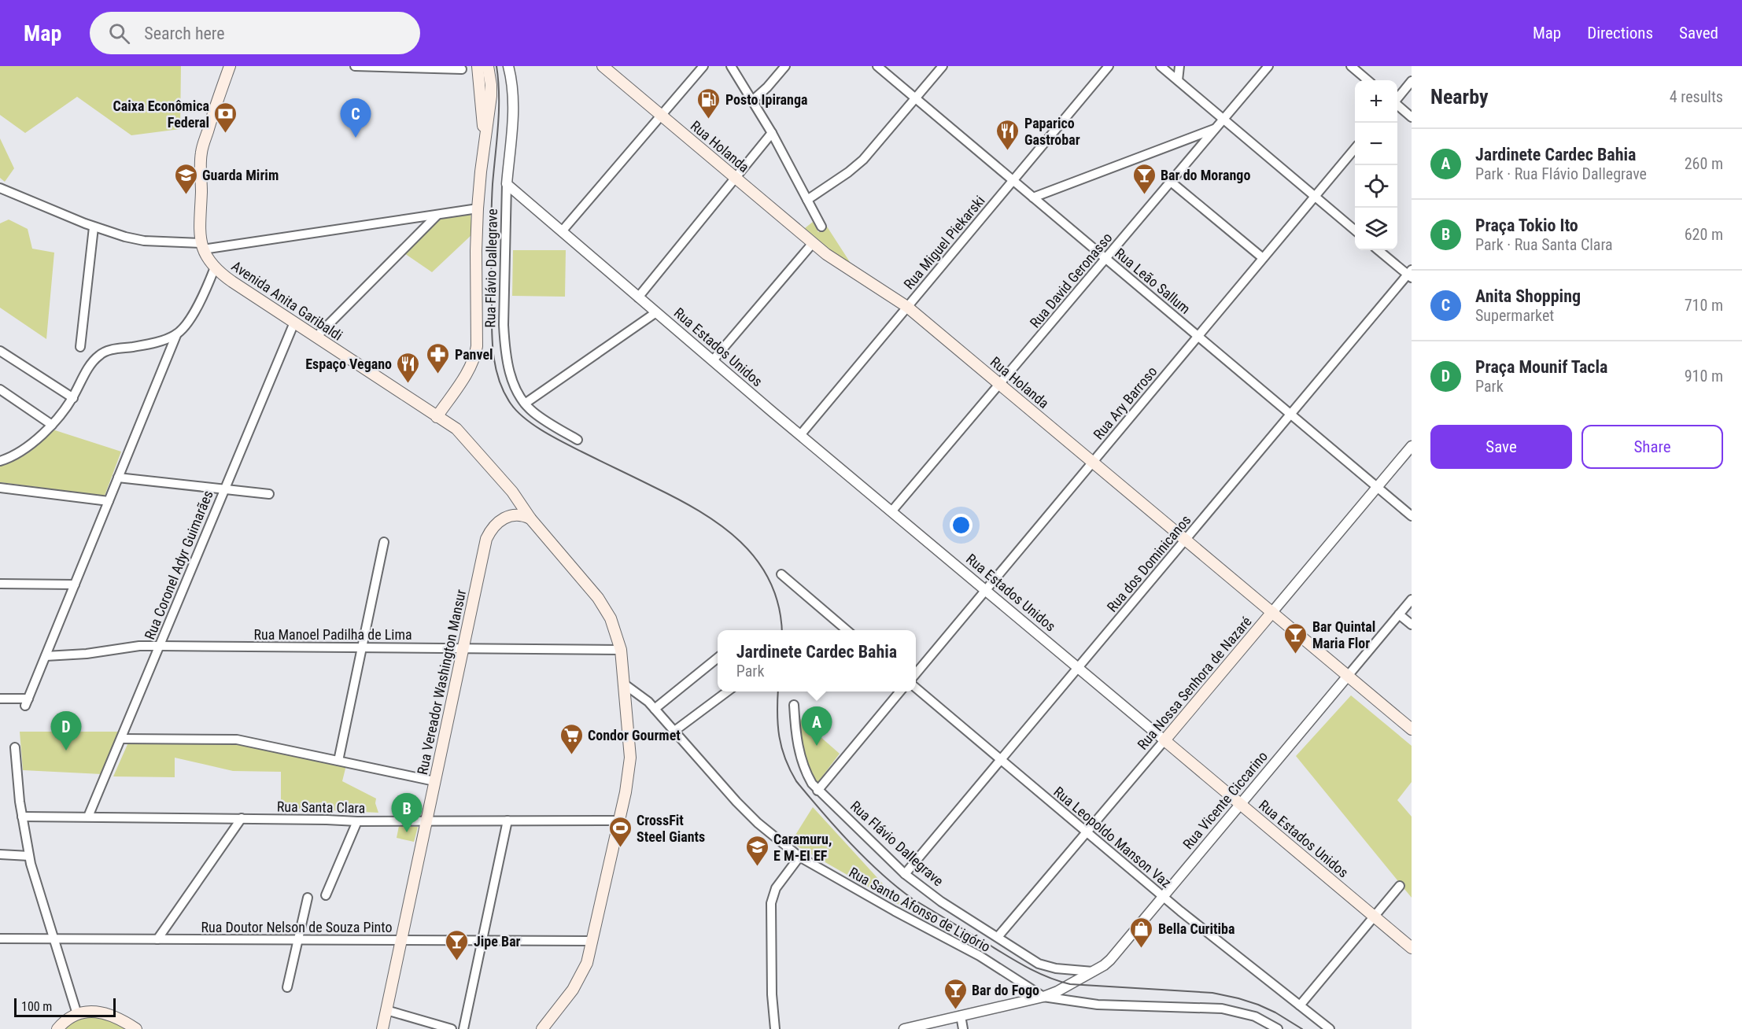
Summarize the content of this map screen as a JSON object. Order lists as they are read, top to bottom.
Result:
{
  "streets": {
    "main road": [
      "Rua Holanda",
      "Rua Flávio Dallegrave",
      "Avenida Anita Garibaldi",
      "Rua Estados Unidos",
      "Rua Vereador Washington Mansur",
      "Rua Nossa Senhora de Nazaré"
    ],
    "street": [
      "Rua Miguel Piekarski",
      "Rua David Geronasso",
      "Rua Leão Sallum",
      "Rua Ary Barroso",
      "Rua dos Dominicanos",
      "Rua Coronel Adyr Guimarães",
      "Rua Manoel Padilha de Lima",
      "Rua Vicente Ciccarino",
      "Rua Santa Clara",
      "Rua Leopoldo Manson Vaz",
      "Rua Santo Afonso de Ligório",
      "Rua Doutor Nelson de Souza Pinto"
    ]
  },
  "crossings": [
    ["Rua Holanda", "Rua Miguel Piekarski"],
    ["Rua Holanda", "Rua David Geronasso"],
    ["Rua Holanda", "Rua Ary Barroso"],
    ["Rua Holanda", "Rua dos Dominicanos"],
    ["Rua Holanda", "Rua Nossa Senhora de Nazaré"],
    ["Rua Holanda", "Rua Vicente Ciccarino"],
    ["Rua Miguel Piekarski", "Rua Leão Sallum"],
    ["Rua Miguel Piekarski", "Rua Estados Unidos"],
    ["Rua Flávio Dallegrave", "Avenida Anita Garibaldi"],
    ["Rua Flávio Dallegrave", "Rua Estados Unidos"],
    ["Rua Flávio Dallegrave", "Rua dos Dominicanos"],
    ["Rua Flávio Dallegrave", "Rua Nossa Senhora de Nazaré"],
    ["Rua Flávio Dallegrave", "Rua Vicente Ciccarino"],
    ["Rua David Geronasso", "Rua Leão Sallum"],
    ["Rua David Geronasso", "Rua Estados Unidos"],
    ["Rua Leão Sallum", "Rua Ary Barroso"],
    ["Rua Leão Sallum", "Rua dos Dominicanos"],
    ["Rua Leão Sallum", "Rua Nossa Senhora de Nazaré"],
    ["Avenida Anita Garibaldi", "Rua Coronel Adyr Guimarães"],
    ["Avenida Anita Garibaldi", "Rua Manoel Padilha de Lima"],
    ["Avenida Anita Garibaldi", "Rua Vereador Washington Mansur"],
    ["Avenida Anita Garibaldi", "Rua Santa Clara"],
    ["Avenida Anita Garibaldi", "Rua Santo Afonso de Ligório"],
    ["Avenida Anita Garibaldi", "Rua Doutor Nelson de Souza Pinto"],
    ["Rua Estados Unidos", "Rua Ary Barroso"],
    ["Rua Estados Unidos", "Rua dos Dominicanos"],
    ["Rua Estados Unidos", "Rua Nossa Senhora de Nazaré"],
    ["Rua Estados Unidos", "Rua Vicente Ciccarino"],
    ["Rua dos Dominicanos", "Rua Leopoldo Manson Vaz"],
    ["Rua Coronel Adyr Guimarães", "Rua Manoel Padilha de Lima"],
    ["Rua Coronel Adyr Guimarães", "Rua Santa Clara"],
    ["Rua Manoel Padilha de Lima", "Rua Vereador Washington Mansur"],
    ["Rua Vereador Washington Mansur", "Rua Santa Clara"],
    ["Rua Vereador Washington Mansur", "Rua Doutor Nelson de Souza Pinto"],
    ["Rua Nossa Senhora de Nazaré", "Rua Leopoldo Manson Vaz"],
    ["Rua Vicente Ciccarino", "Rua Leopoldo Manson Vaz"],
    ["Rua Vicente Ciccarino", "Rua Santo Afonso de Ligório"]
  ],
  "places": {
    "fuel station": ["Posto Ipiranga"],
    "bank": ["Caixa Econômica Federal"],
    "restaurant": ["Paparico Gastrobar", "Espaço Vegano"],
    "school or university": ["Guarda Mirim", "Caramuru, E M-EI EF"],
    "bar": [
      "Bar do Morango",
      "Bar Quintal Maria Flor",
      "Jipe Bar",
      "Bar do Fogo"
    ],
    "pharmacy": ["Panvel"],
    "supermarket": ["Condor Gourmet"],
    "sports": ["CrossFit Steel Giants"],
    "shop": ["Bella Curitiba"]
  },
  "scale_bar": "100 m",
  "page": {
    "header": "Map",
    "search": "Search here",
    "nav": ["Map", "Directions", "Saved"],
    "heading": ["Nearby", "4 results"],
    "map_buttons": ["+", "−"],
    "pins": [
      "C",
      "A",
      "D",
      "B"
    ],
    "list": [
      {
        "mark": "A",
        "name": "Jardinete Cardec Bahia",
        "note": "Park · Rua Flávio Dallegrave",
        "value": "260 m"
      },
      {
        "mark": "B",
        "name": "Praça Tokio Ito",
        "note": "Park · Rua Santa Clara",
        "value": "620 m"
      },
      {
        "mark": "C",
        "name": "Anita Shopping",
        "note": "Supermarket",
        "value": "710 m"
      },
      {
        "mark": "D",
        "name": "Praça Mounif Tacla",
        "note": "Park",
        "value": "910 m"
      }
    ],
    "buttons": ["Save", "Share"],
    "popup": ["Jardinete Cardec Bahia", "Park"],
    "scale": "100 m"
  }
}
